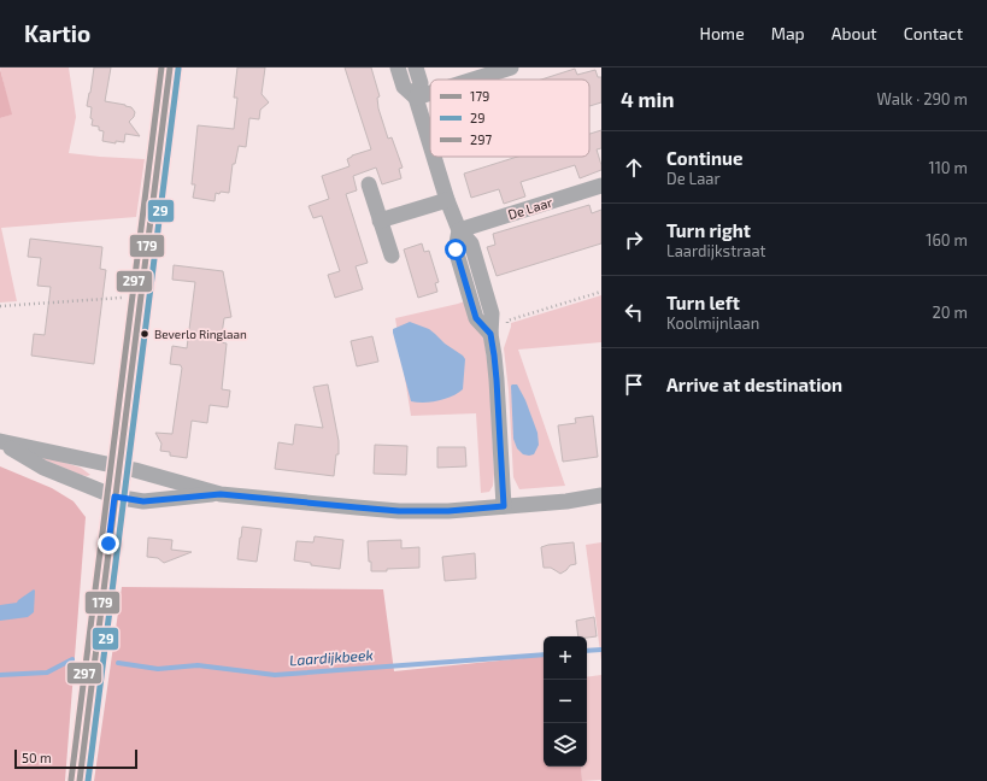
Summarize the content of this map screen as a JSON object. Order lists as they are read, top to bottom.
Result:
{
  "streets": {
    "street": ["De Laar"]
  },
  "water": ["Laardijkbeek"],
  "places": ["Beverlo Ringlaan"],
  "lines": ["transit line 179", "transit line 297", "transit line 29"],
  "legend": ["179", "29", "297"],
  "scale_bar": "50 m",
  "page": {
    "header": "Kartio",
    "nav": [
      "Home",
      "Map",
      "About",
      "Contact"
    ],
    "heading": ["4 min", "Walk · 290 m"],
    "list": [
      ["Continue", "De Laar", "110 m"],
      ["Turn right", "Laardijkstraat", "160 m"],
      ["Turn left", "Koolmijnlaan", "20 m"],
      "Arrive at destination"
    ],
    "map_buttons": ["+", "−"],
    "scale": "50 m"
  }
}
